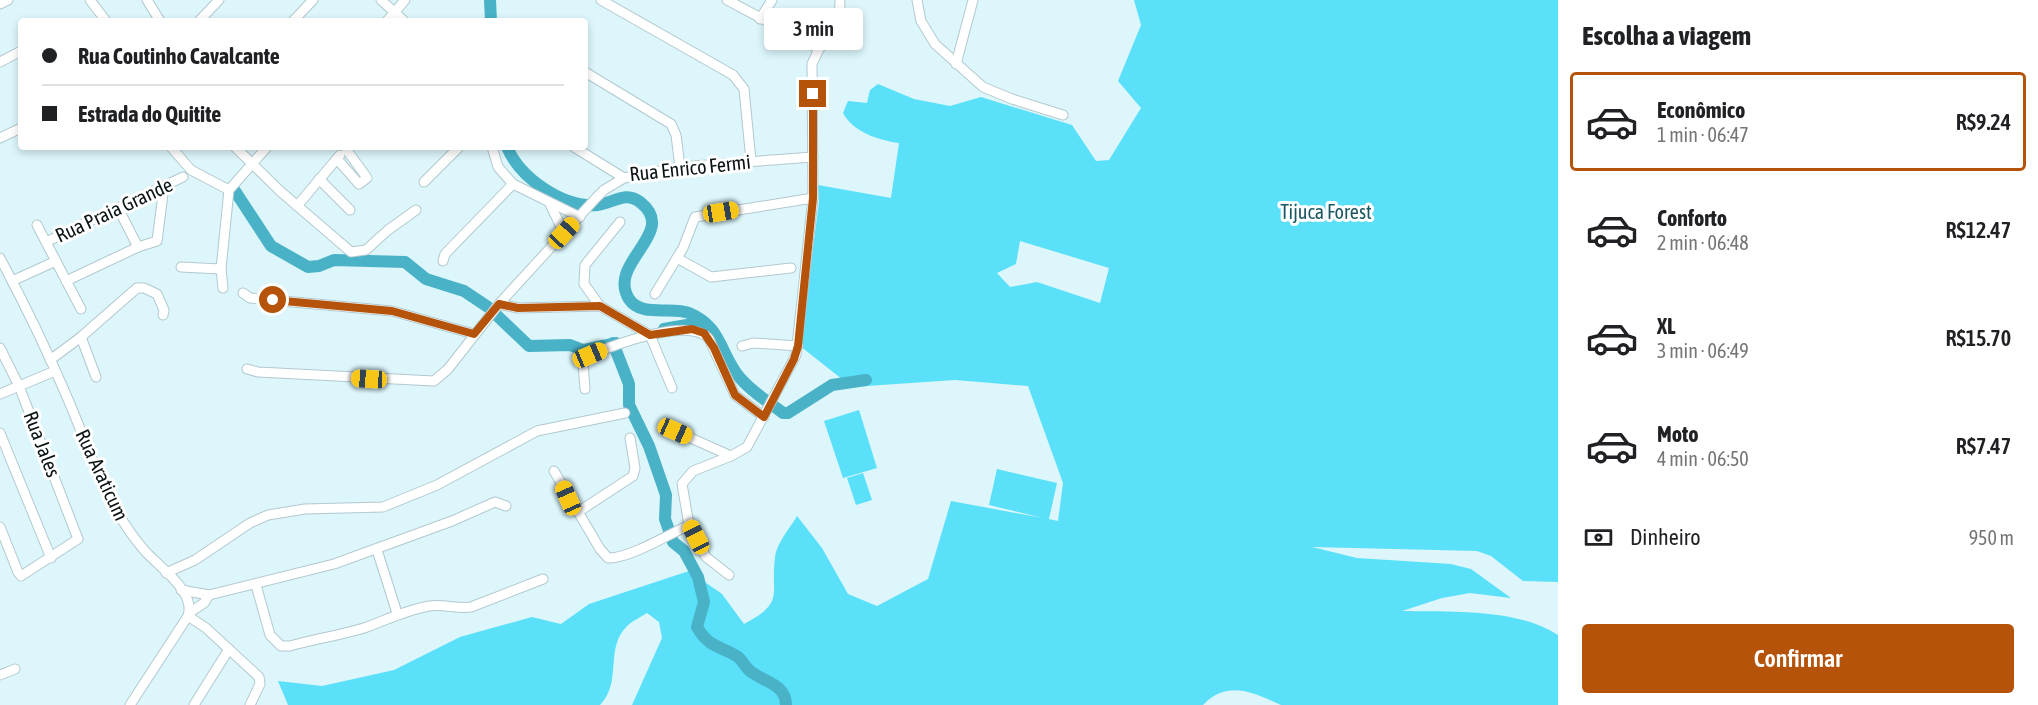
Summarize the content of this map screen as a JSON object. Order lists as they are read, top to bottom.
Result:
{
  "streets": {
    "street": [
      "Rua Enrico Fermi",
      "Rua Praia Grande",
      "Rua Jales",
      "Rua Araticum"
    ]
  },
  "parks": ["Tijuca Forest"],
  "page": {
    "heading": "Escolha a viagem",
    "bubble": "3 min",
    "banner": ["Rua Coutinho Cavalcante", "Estrada do Quitite"],
    "list": [
      {
        "name": "Econômico",
        "note": "1 min · 06:47",
        "value": "R$9.24"
      },
      {
        "name": "Conforto",
        "note": "2 min · 06:48",
        "value": "R$12.47"
      },
      {
        "name": "XL",
        "note": "3 min · 06:49",
        "value": "R$15.70"
      },
      {
        "name": "Moto",
        "note": "4 min · 06:50",
        "value": "R$7.47"
      }
    ],
    "pay": ["Dinheiro", "950 m"],
    "buttons": "Confirmar"
  }
}
